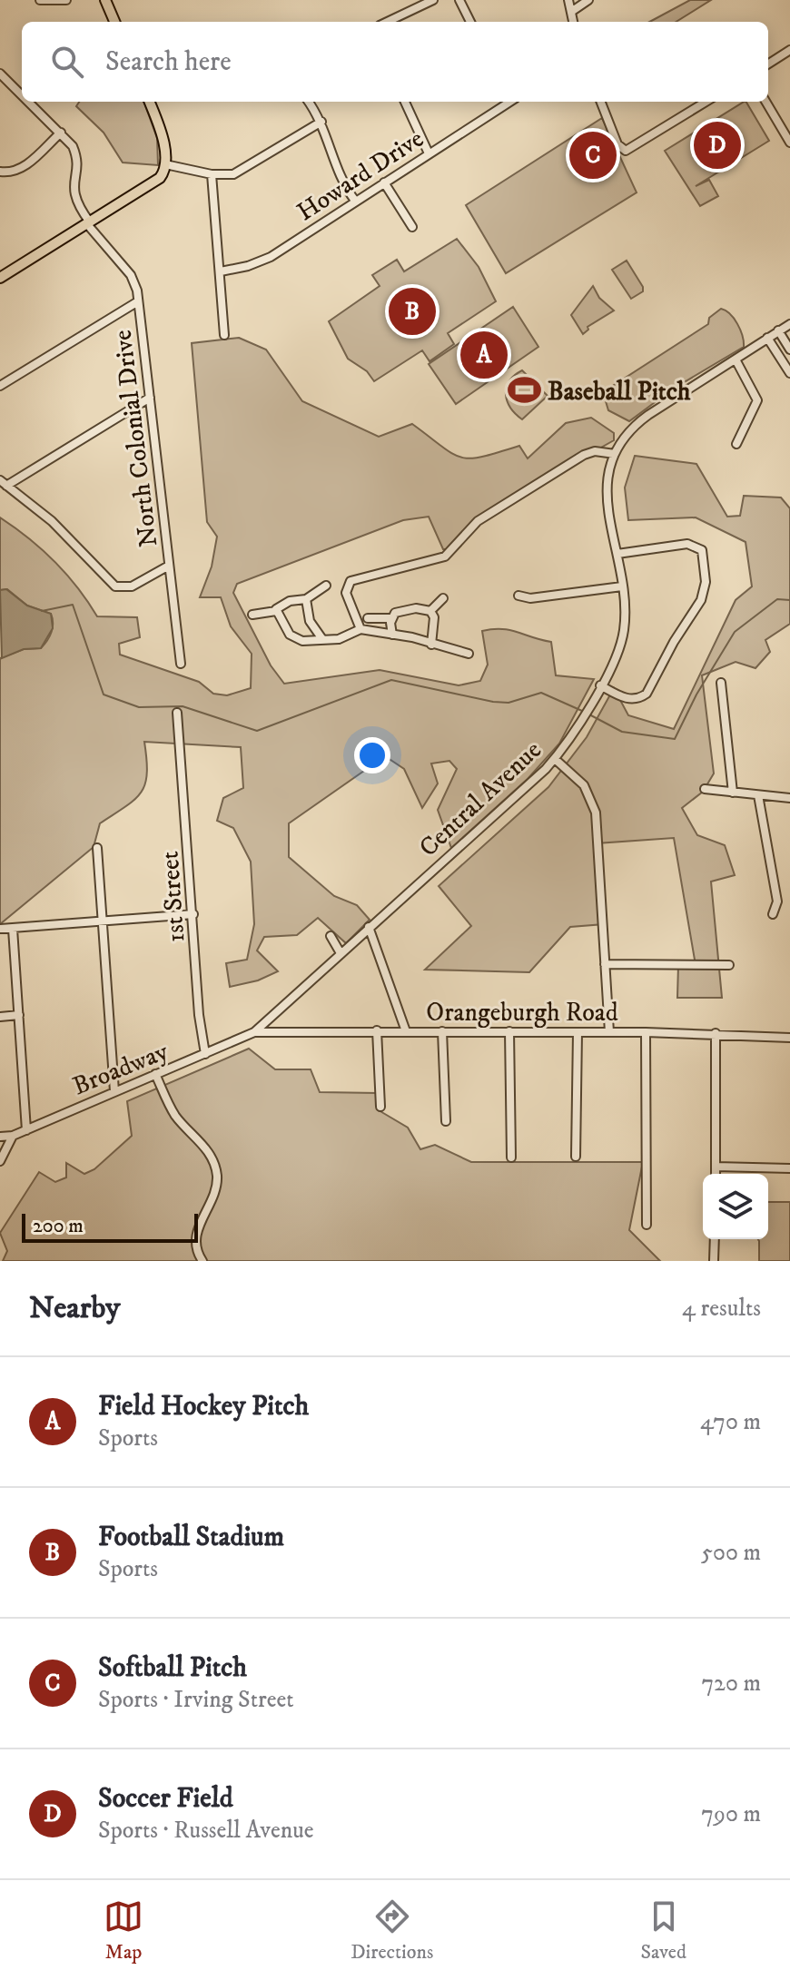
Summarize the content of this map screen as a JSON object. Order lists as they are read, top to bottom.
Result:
{
  "streets": {
    "street": [
      "Howard Drive",
      "North Colonial Drive",
      "Central Avenue",
      "1st Street",
      "Orangeburgh Road",
      "Broadway"
    ]
  },
  "crossings": [
    ["Central Avenue", "Orangeburgh Road"],
    ["Central Avenue", "Broadway"],
    ["1st Street", "Broadway"],
    ["Orangeburgh Road", "Broadway"]
  ],
  "places": {
    "sports": ["Baseball Pitch"]
  },
  "scale_bar": "200 m",
  "page": {
    "search": "Search here",
    "pins": [
      "D",
      "C",
      "B",
      "A"
    ],
    "scale": "200 m",
    "heading": ["Nearby", "4 results"],
    "list": [
      {
        "mark": "A",
        "name": "Field Hockey Pitch",
        "note": "Sports",
        "value": "470 m"
      },
      {
        "mark": "B",
        "name": "Football Stadium",
        "note": "Sports",
        "value": "500 m"
      },
      {
        "mark": "C",
        "name": "Softball Pitch",
        "note": "Sports · Irving Street",
        "value": "720 m"
      },
      {
        "mark": "D",
        "name": "Soccer Field",
        "note": "Sports · Russell Avenue",
        "value": "790 m"
      }
    ],
    "nav": ["Map", "Directions", "Saved"]
  }
}
